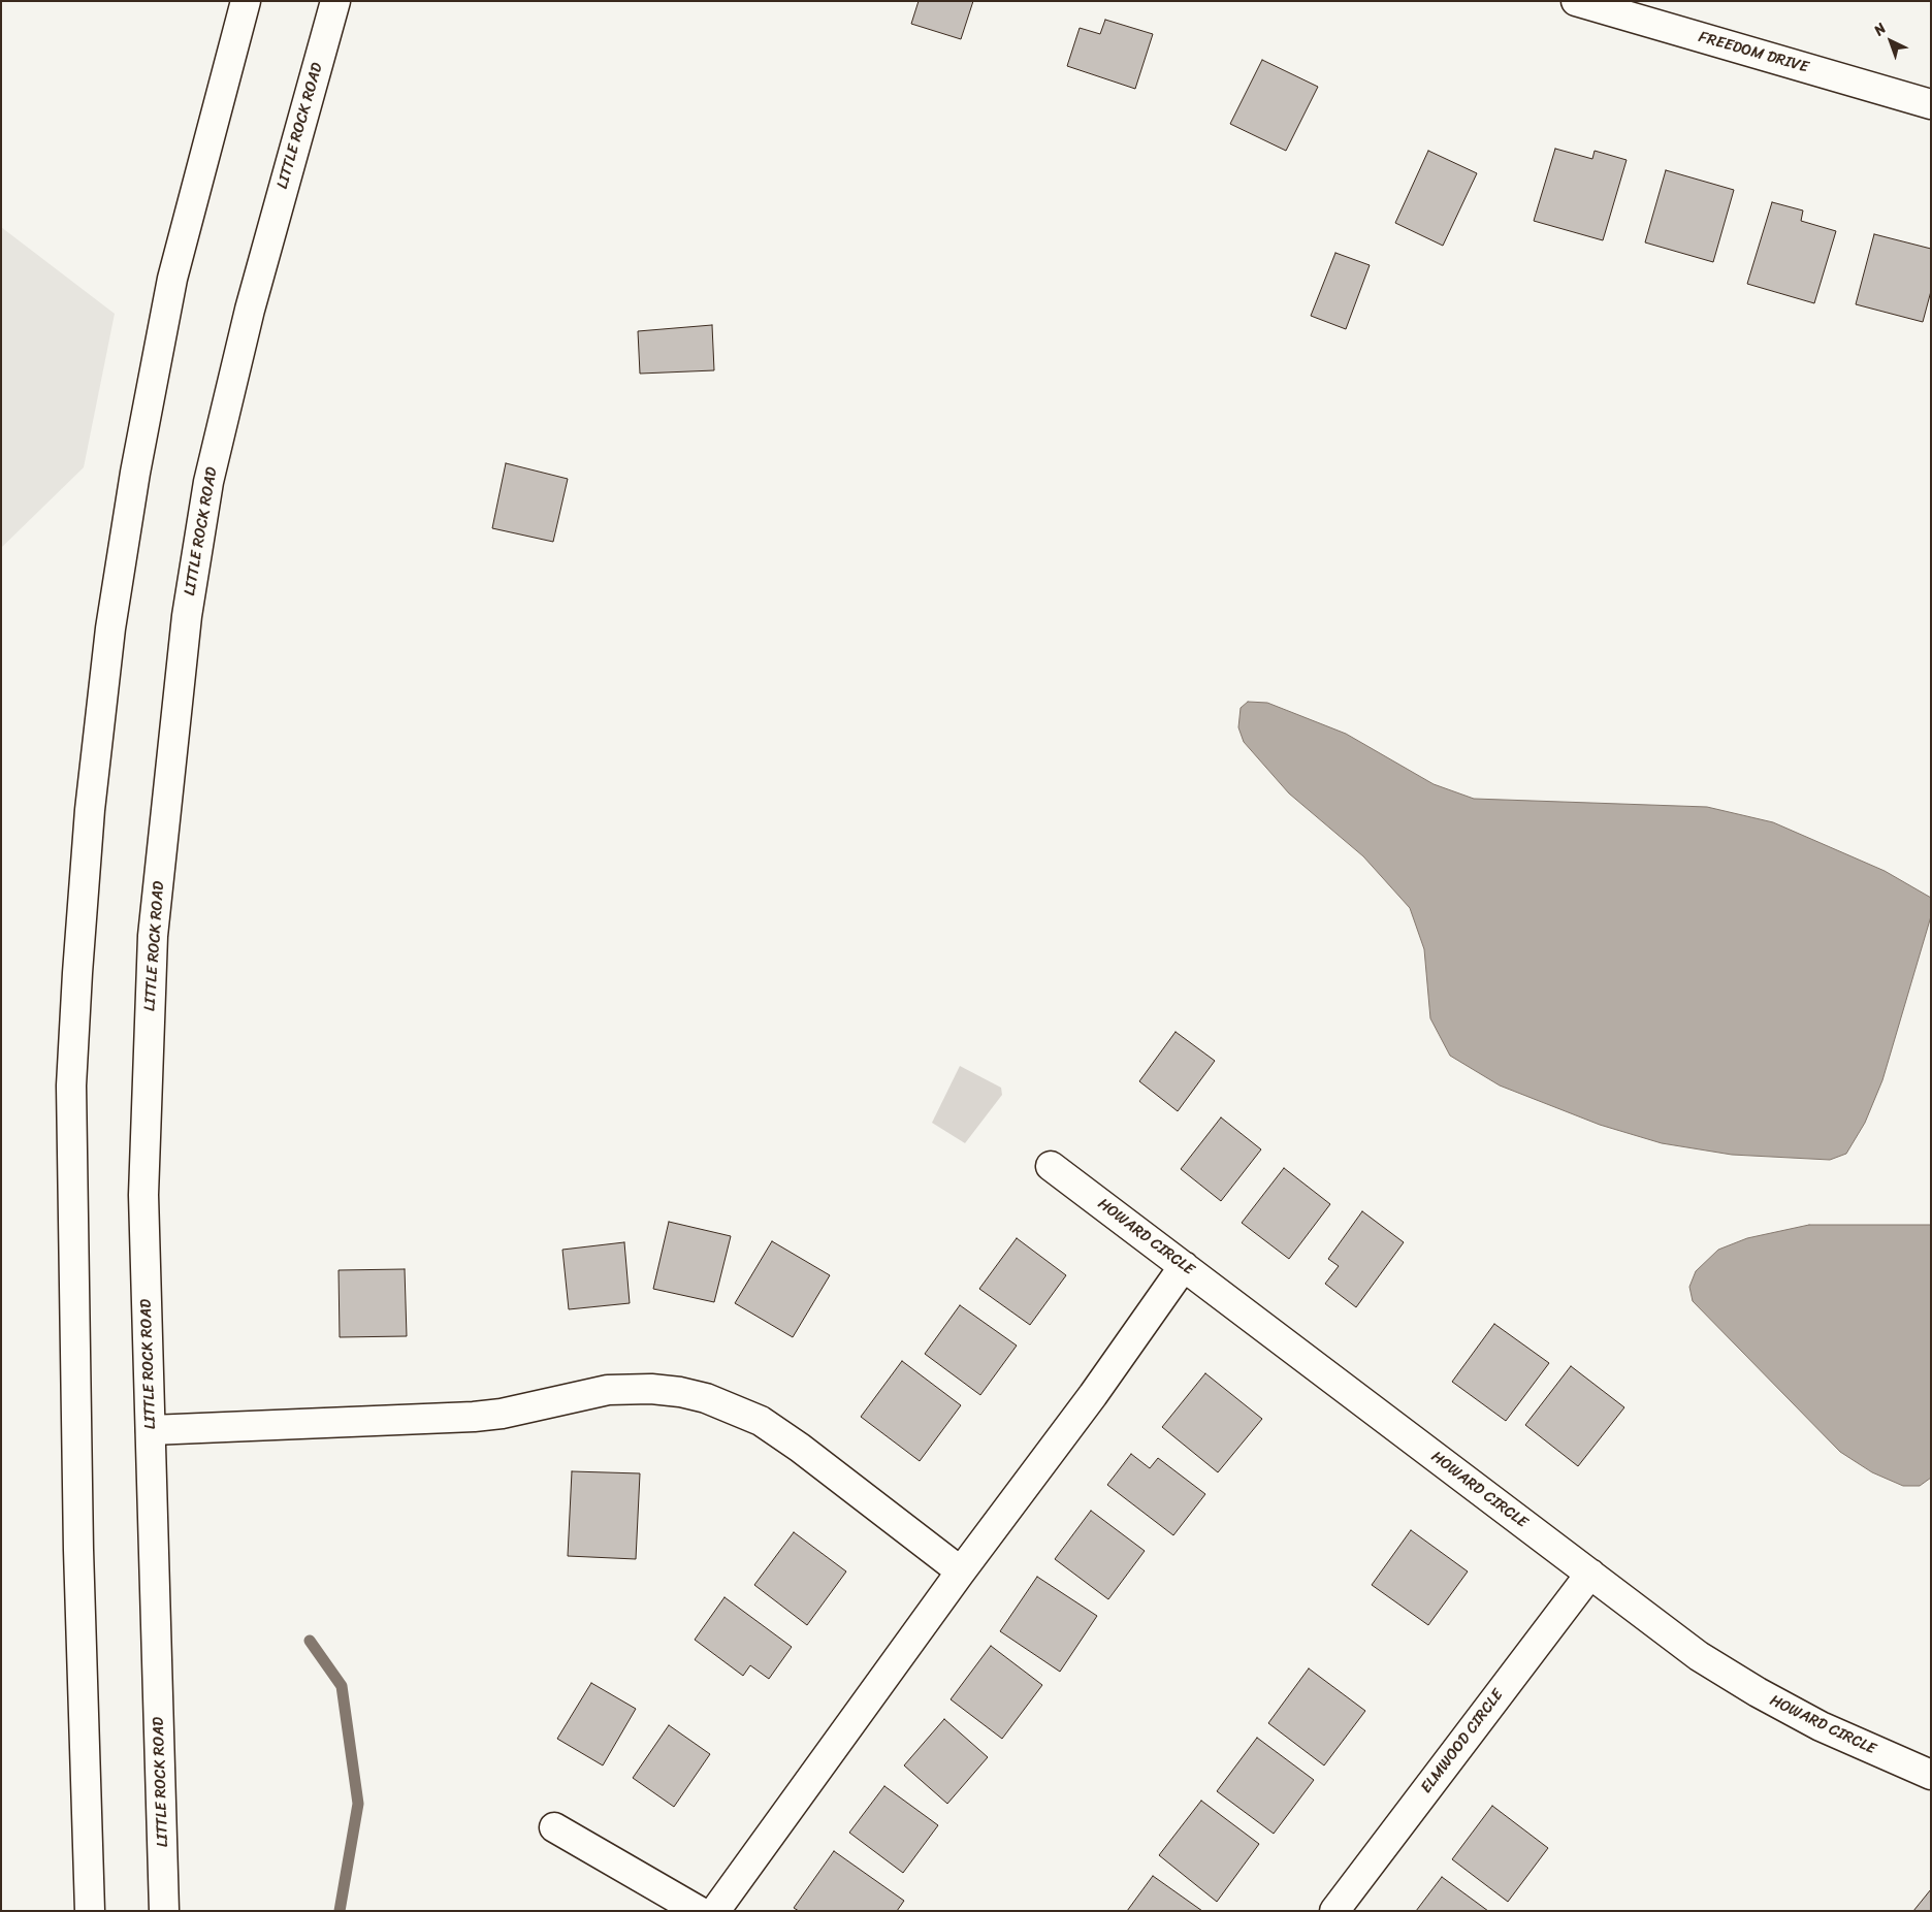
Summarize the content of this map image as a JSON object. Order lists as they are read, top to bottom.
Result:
{
  "streets": {
    "main road": [
      "FREEDOM DRIVE",
      "LITTLE ROCK ROAD",
      "HOWARD CIRCLE",
      "ELMWOOD CIRCLE"
    ]
  },
  "crossings": [
    ["HOWARD CIRCLE", "ELMWOOD CIRCLE"]
  ],
  "north": "top left"
}
